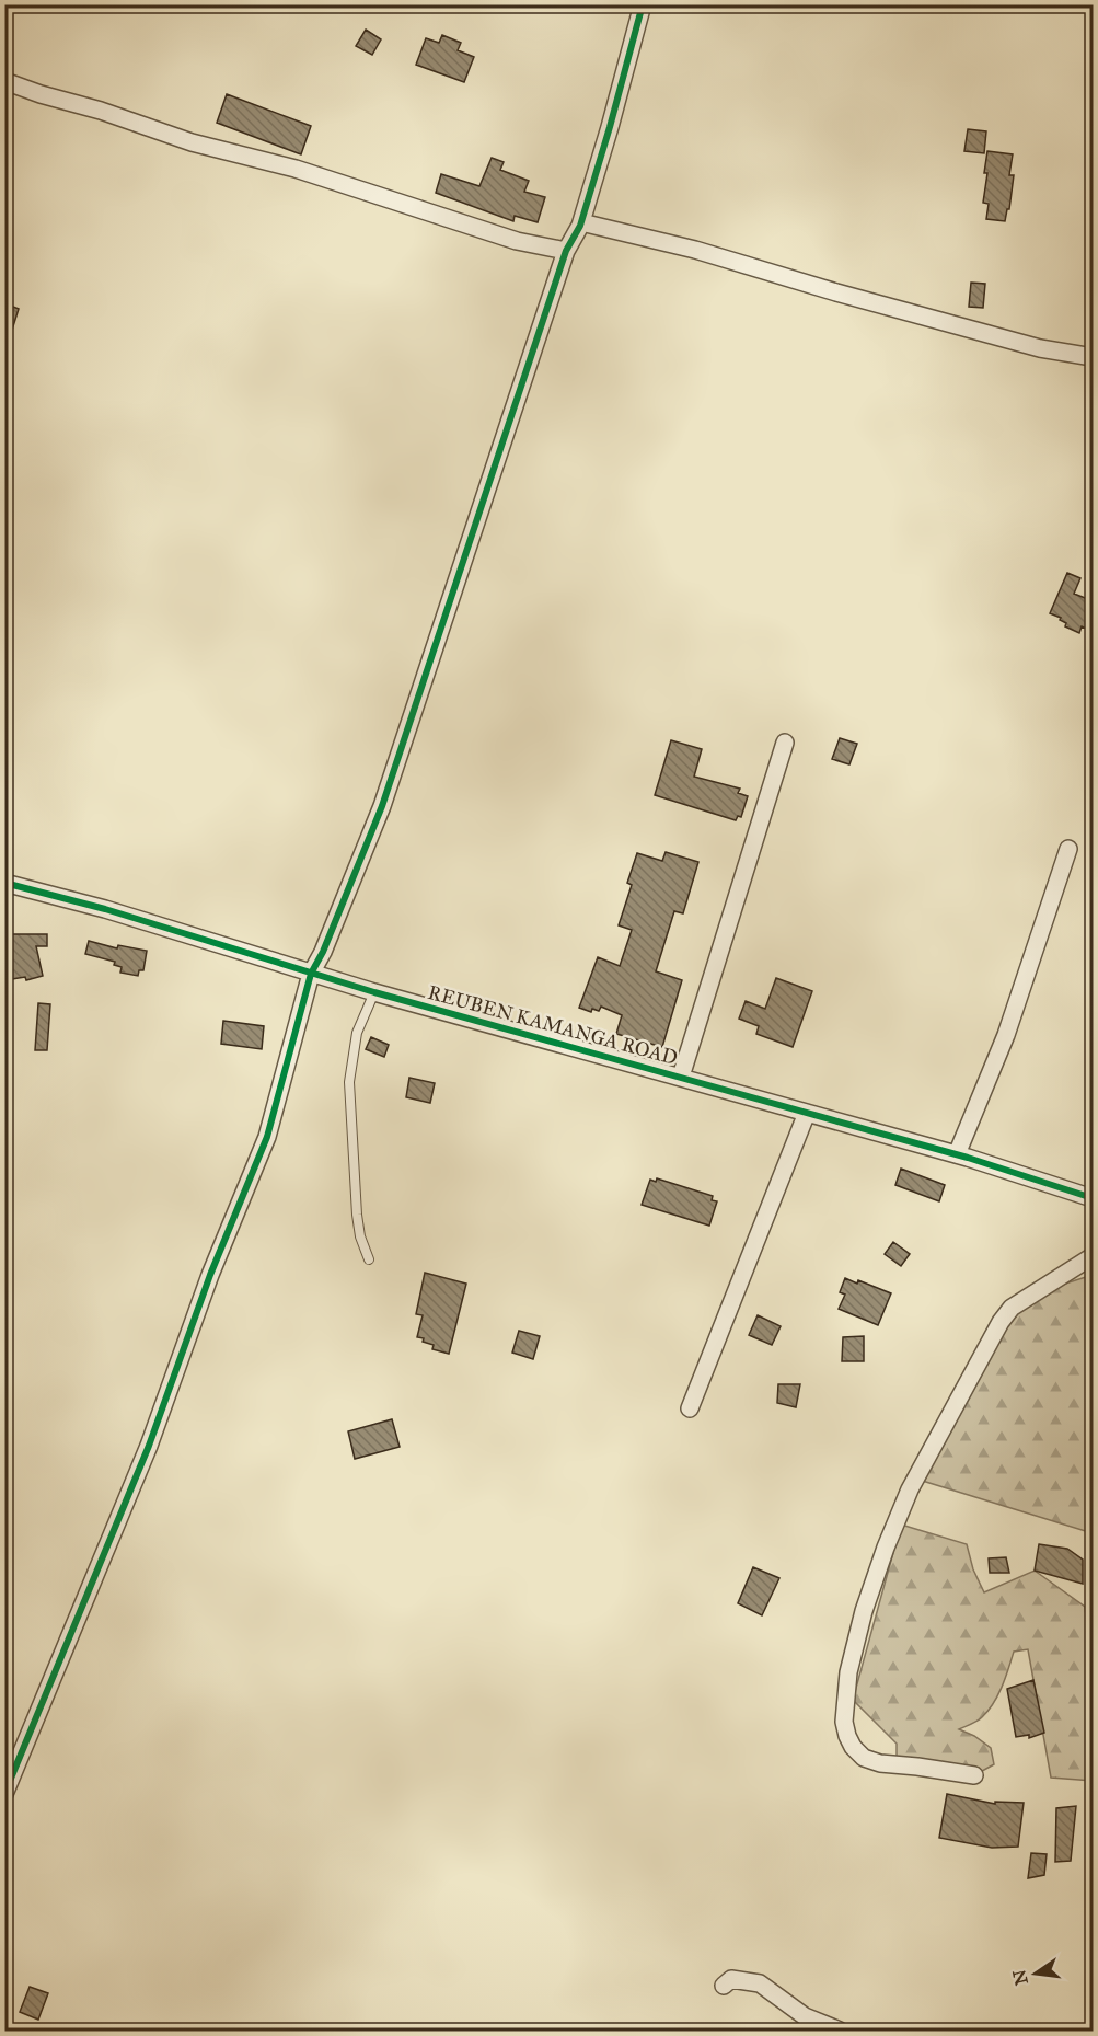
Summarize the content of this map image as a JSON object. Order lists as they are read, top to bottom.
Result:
{
  "streets": {
    "street": ["REUBEN KAMANGA ROAD"]
  },
  "north": "left"
}
